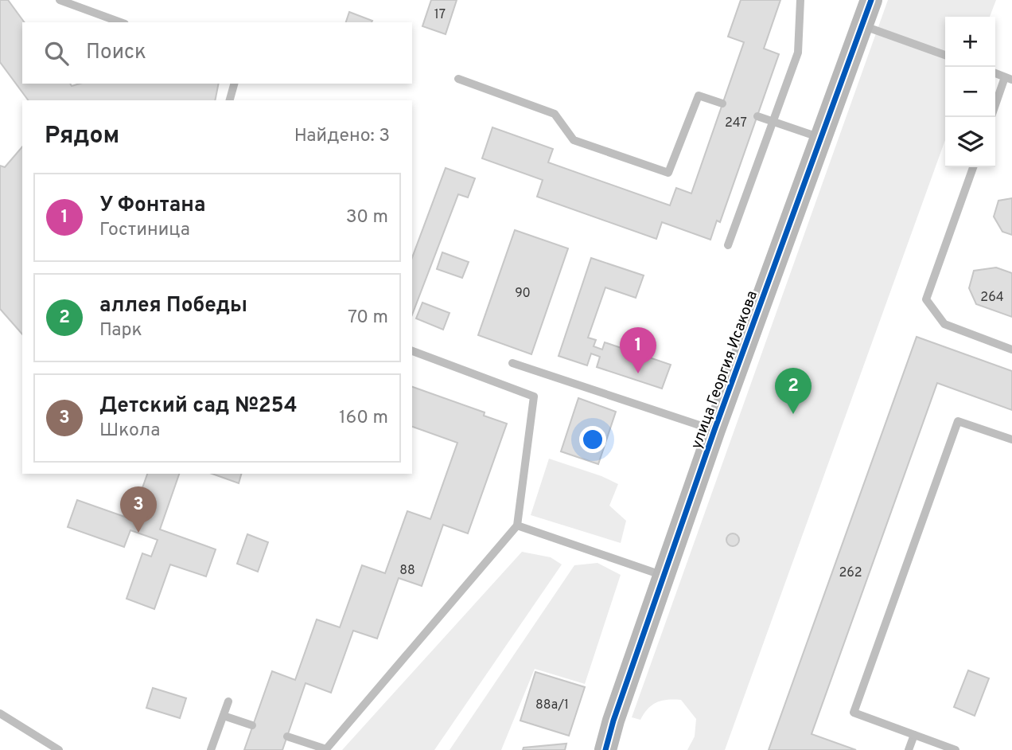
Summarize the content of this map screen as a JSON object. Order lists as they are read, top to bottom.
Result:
{
  "streets": {
    "street": ["улица Георгия Исакова"]
  },
  "house_numbers": [
    "17",
    "247",
    "90",
    "264",
    "88",
    "262",
    "88а/1"
  ],
  "page": {
    "map_buttons": ["+", "−"],
    "search": "Поиск",
    "heading": ["Рядом", "Найдено: 3"],
    "list": [
      {
        "mark": "1",
        "name": "У Фонтана",
        "note": "Гостиница",
        "value": "30 m"
      },
      {
        "mark": "2",
        "name": "аллея Победы",
        "note": "Парк",
        "value": "70 m"
      },
      {
        "mark": "3",
        "name": "Детский сад №254",
        "note": "Школа",
        "value": "160 m"
      }
    ],
    "pins": ["1", "2", "3"]
  }
}
